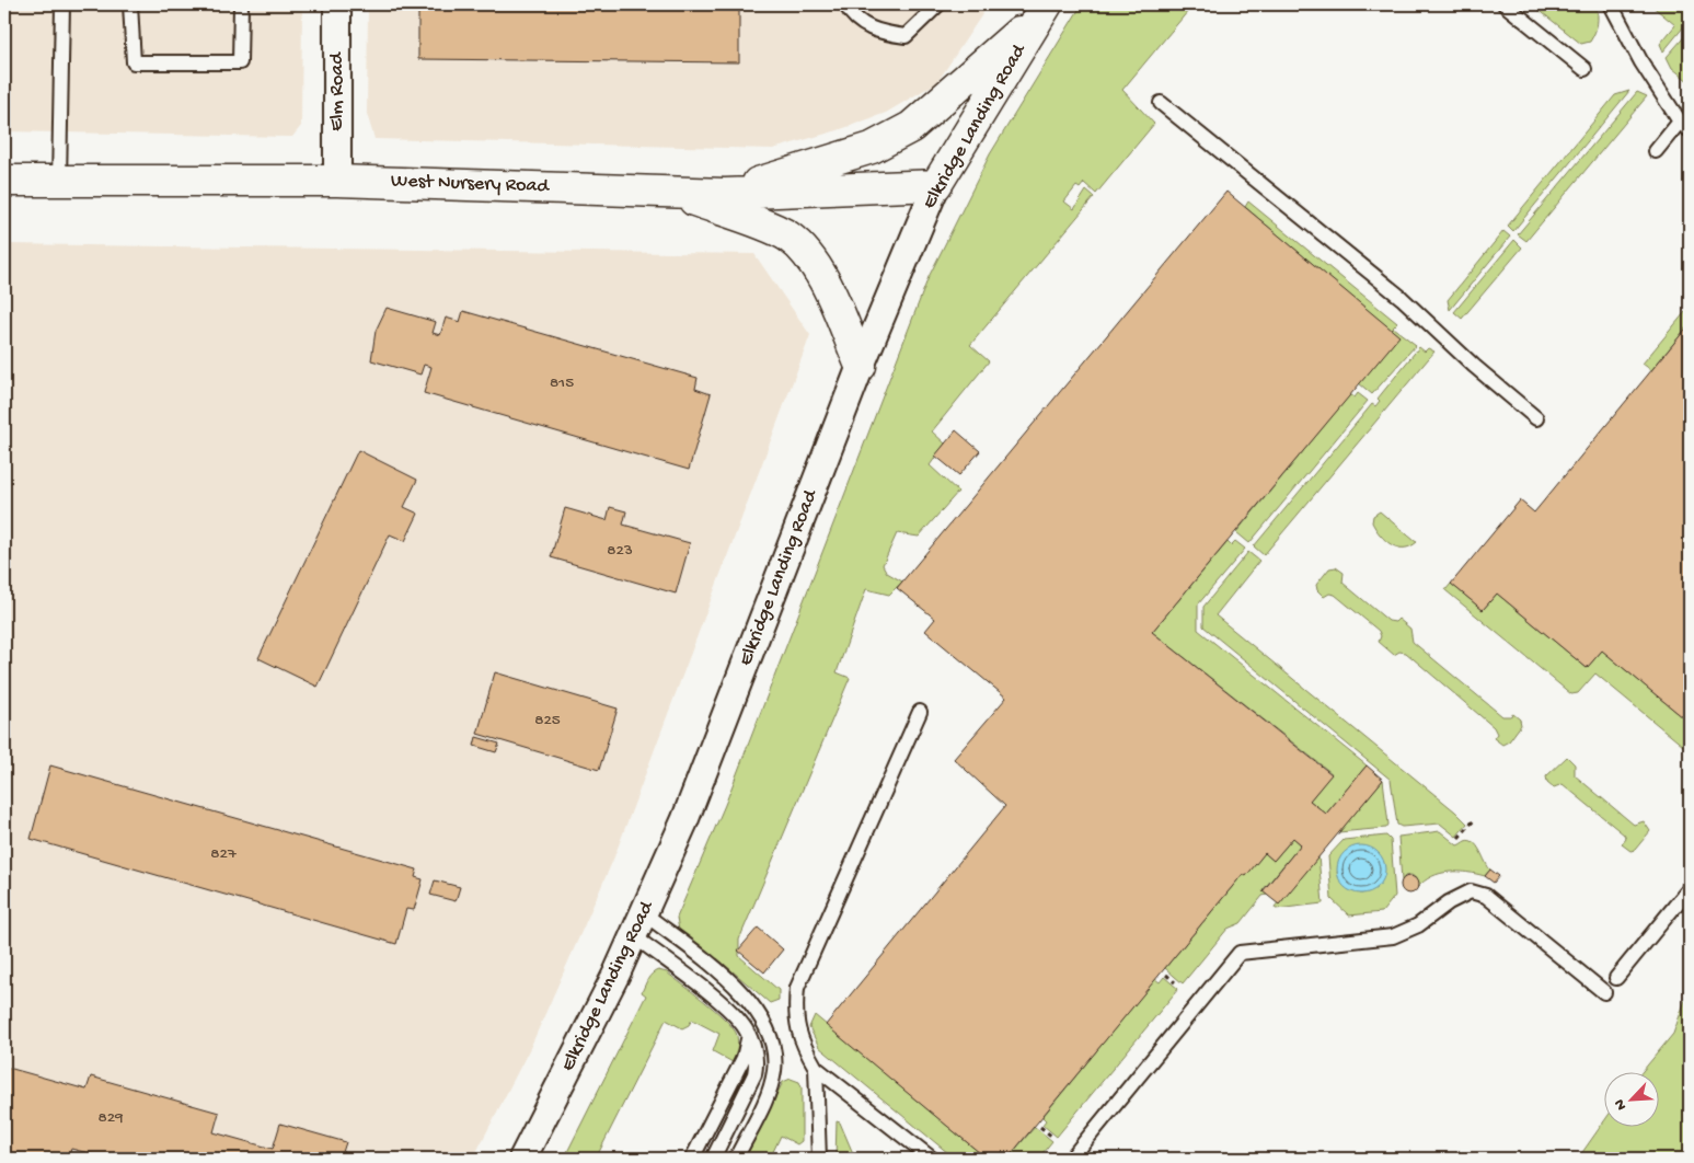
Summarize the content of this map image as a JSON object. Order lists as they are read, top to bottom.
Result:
{
  "streets": {
    "main road": ["Elkridge Landing Road", "West Nursery Road"],
    "street": ["Elm Road"]
  },
  "crossings": [
    ["Elm Road", "West Nursery Road"],
    ["Elkridge Landing Road", "West Nursery Road"]
  ],
  "house_numbers": [
    "815",
    "823",
    "825",
    "827",
    "829"
  ],
  "north": "bottom left"
}
